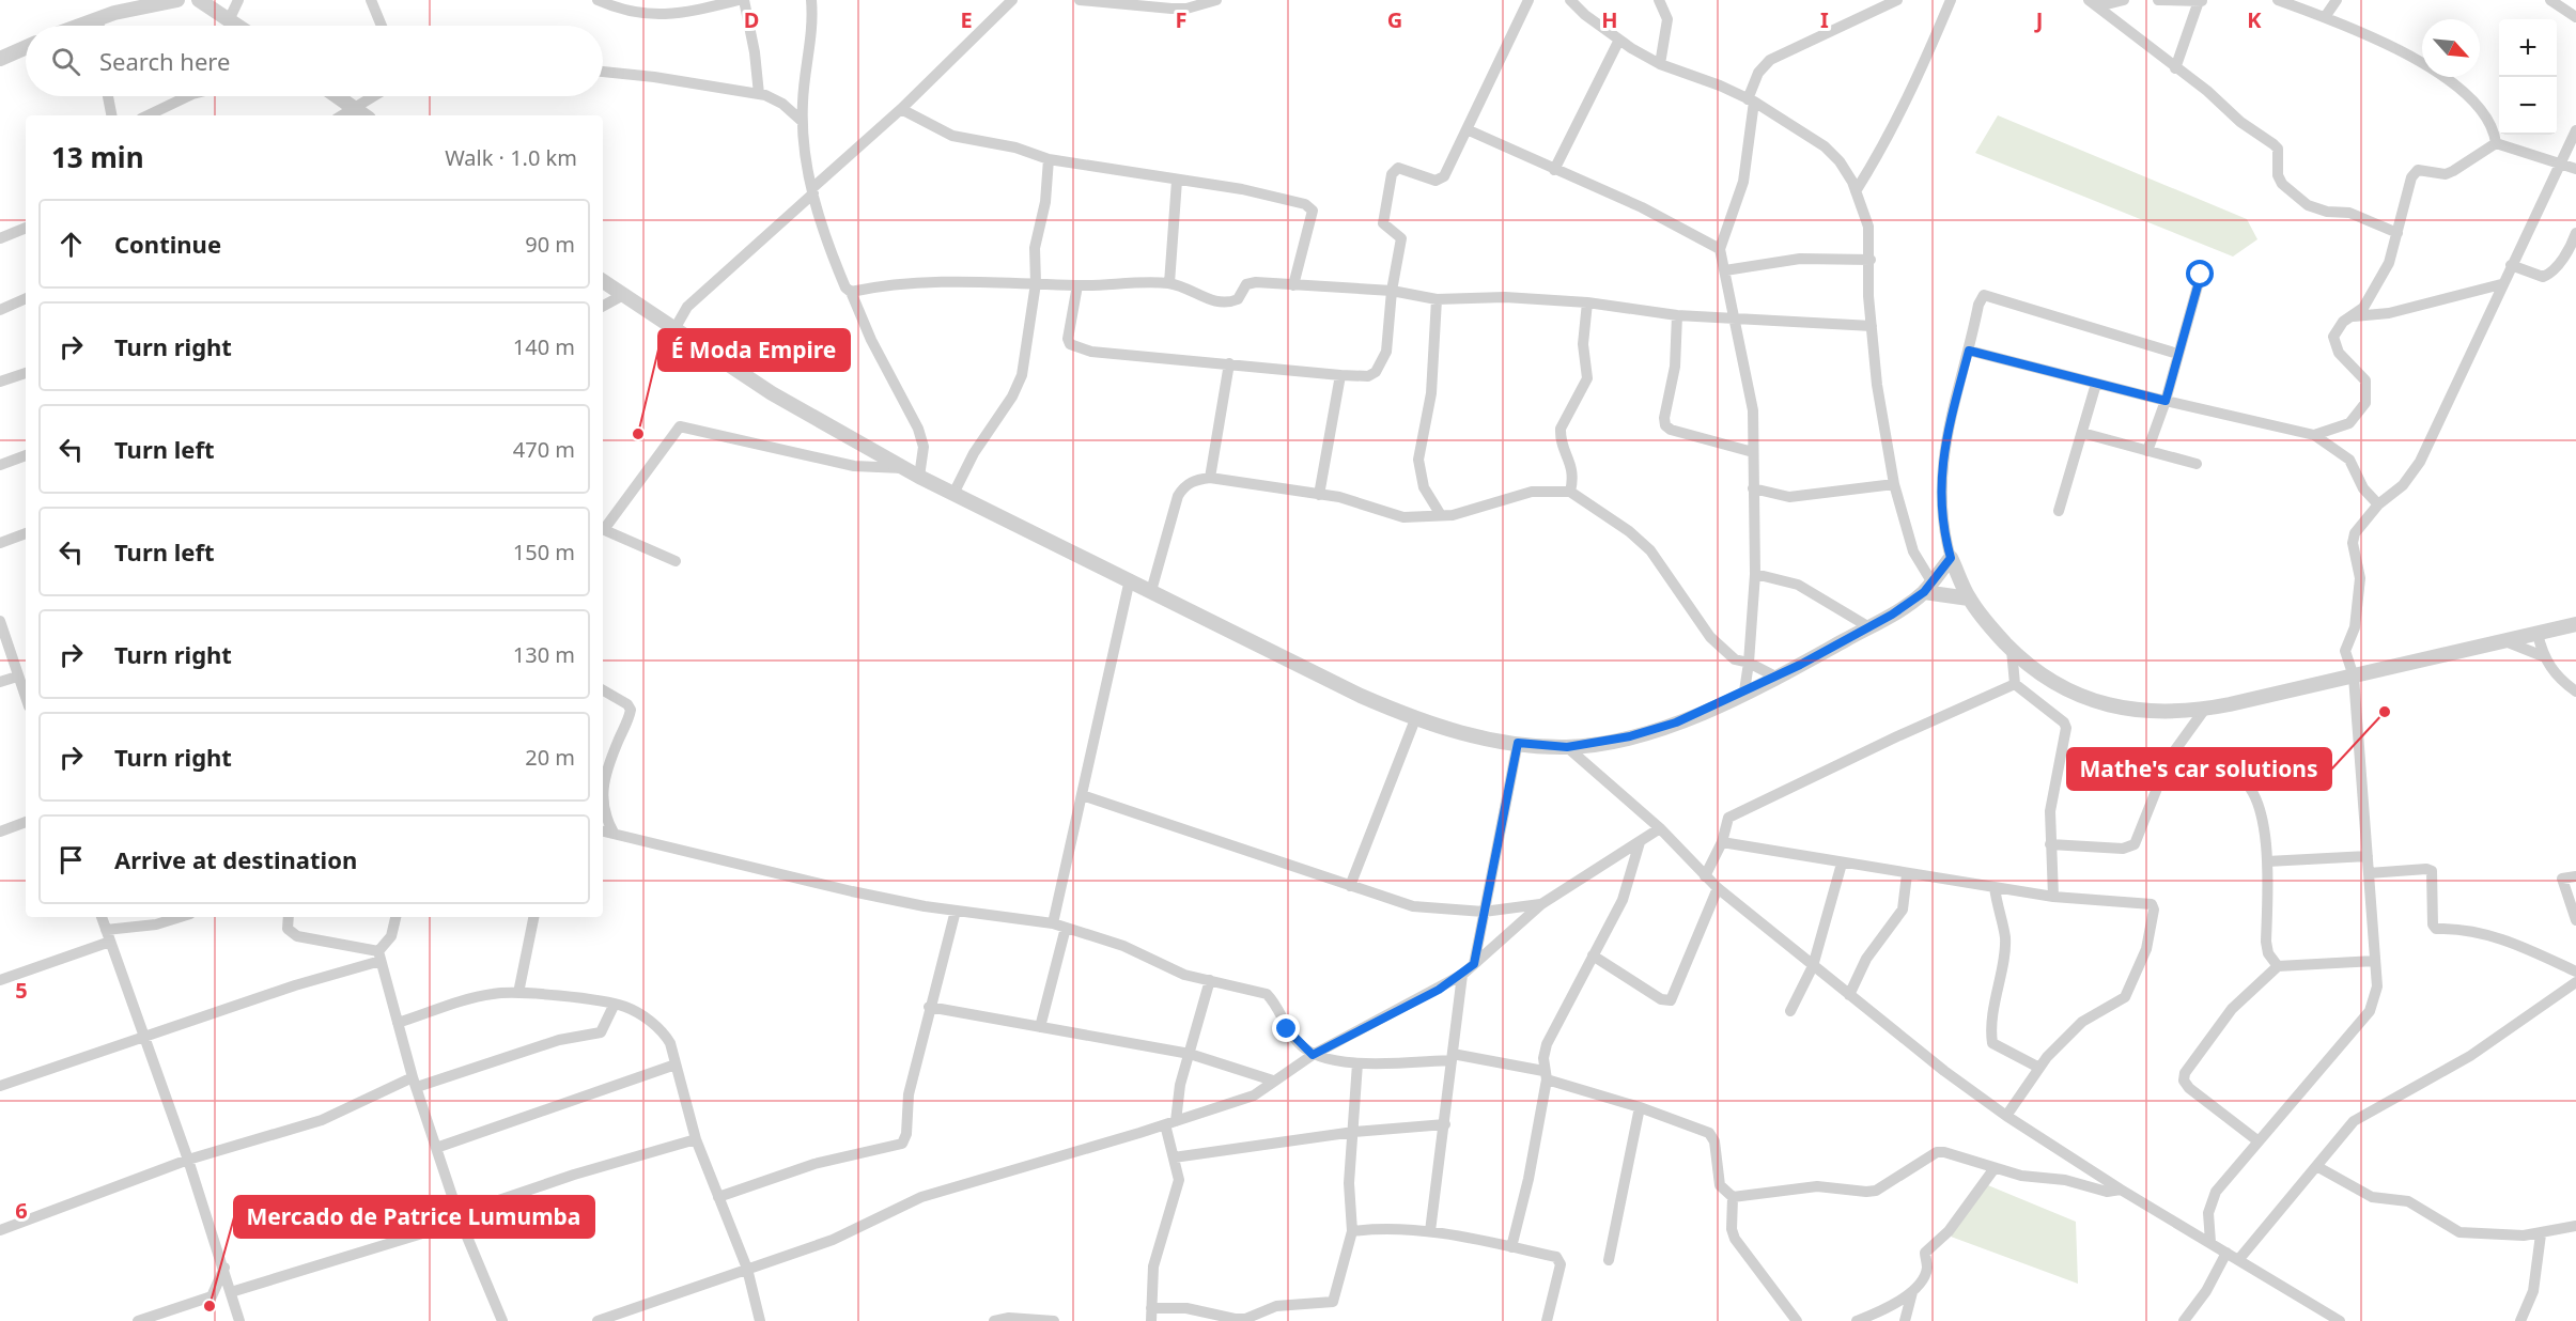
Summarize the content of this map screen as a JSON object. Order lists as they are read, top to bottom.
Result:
{
  "places": ["É Moda Empire", "Mathe's car solutions", "Mercado de Patrice Lumumba"],
  "north": "bottom right",
  "page": {
    "map_buttons": ["+", "−"],
    "search": "Search here",
    "heading": ["13 min", "Walk · 1.0 km"],
    "list": [
      ["Continue", "90 m"],
      ["Turn right", "140 m"],
      ["Turn left", "470 m"],
      ["Turn left", "150 m"],
      ["Turn right", "130 m"],
      ["Turn right", "20 m"],
      "Arrive at destination"
    ]
  },
  "grid": {
    "columns": [
      "D",
      "E",
      "F",
      "G",
      "H",
      "I",
      "J",
      "K"
    ],
    "rows": ["5", "6"]
  }
}
